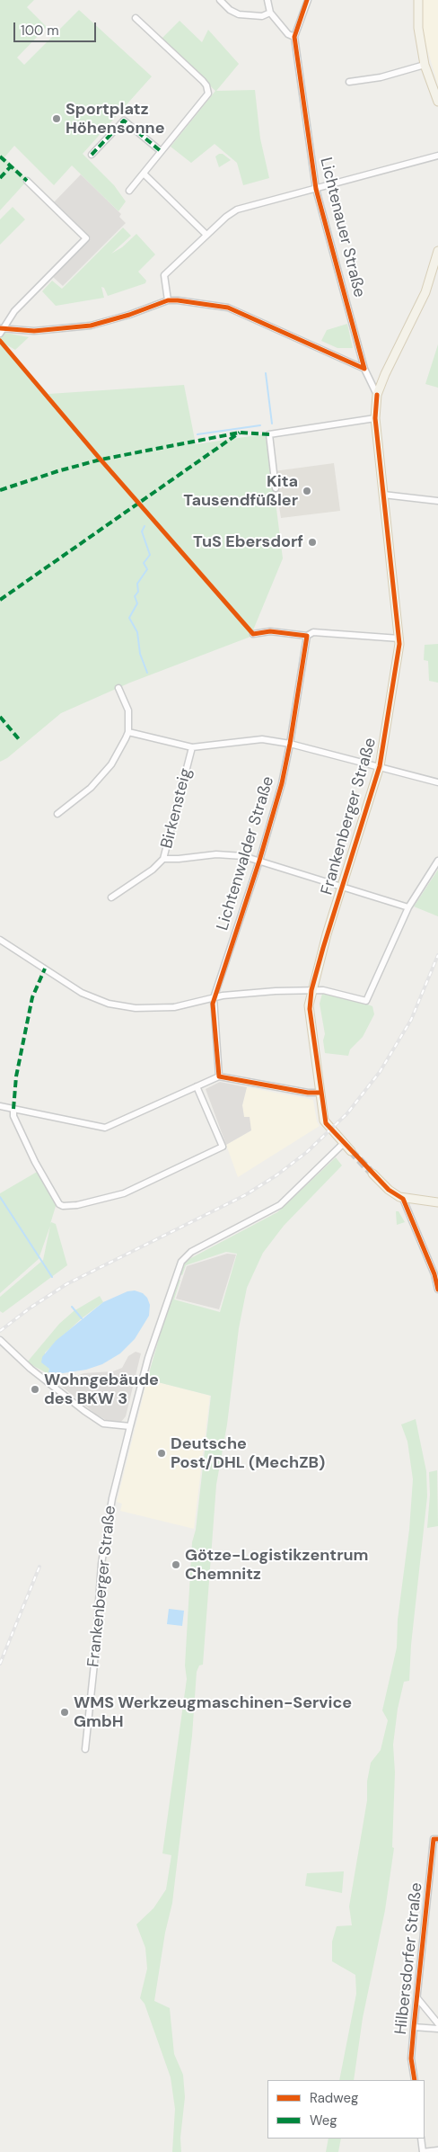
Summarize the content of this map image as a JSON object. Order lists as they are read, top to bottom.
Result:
{
  "streets": {
    "main road": ["Frankenberger Straße"],
    "street": [
      "Lichtenauer Straße",
      "Birkensteig",
      "Lichtenwalder Straße",
      "Hilbersdorfer Straße"
    ]
  },
  "crossings": [
    ["Lichtenauer Straße", "Frankenberger Straße"]
  ],
  "places": [
    "Sportplatz Höhensonne",
    "Kita Tausendfüßler",
    "TuS Ebersdorf",
    "Wohngebäude des BKW 3",
    "Deutsche Post/DHL (MechZB)",
    "Götze-Logistikzentrum Chemnitz",
    "WMS Werkzeugmaschinen-Service GmbH"
  ],
  "legend": ["Radweg", "Weg"],
  "scale_bar": "100 m"
}
